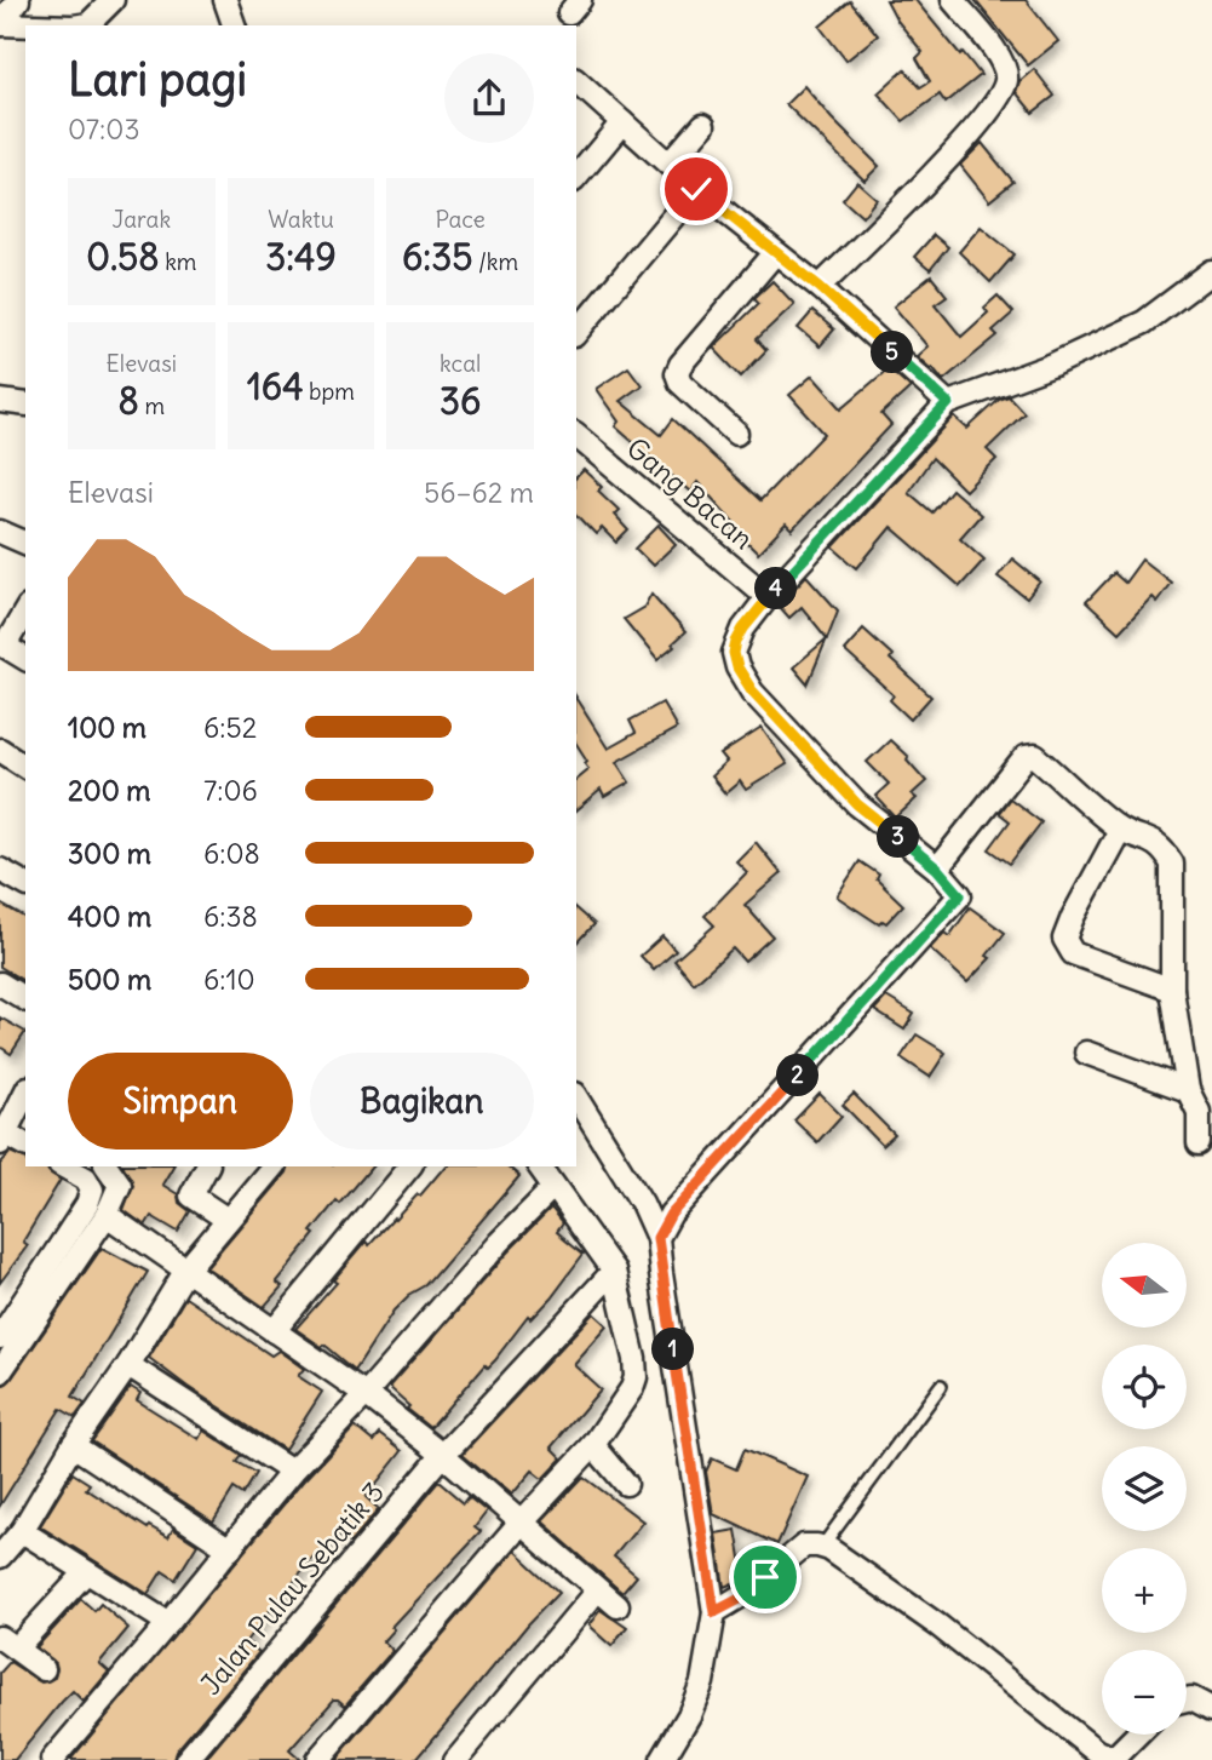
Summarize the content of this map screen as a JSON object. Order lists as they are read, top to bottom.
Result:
{
  "streets": {
    "street": ["Gang Bacan", "Jalan Pulau Sebatik 3"]
  },
  "north": "left",
  "page": {
    "heading": ["Lari pagi", "07:03"],
    "stats": [
      ["Jarak", "0.58 km"],
      ["Waktu", "3:49"],
      ["Pace", "6:35 /km"],
      ["Elevasi", "8 m"],
      ["164 bpm"],
      ["kcal", "36"]
    ],
    "pins": [
      "5",
      "4",
      "3",
      "2",
      "1"
    ],
    "chart": ["Elevasi", "56–62 m"],
    "list": [
      {
        "name": "100 m",
        "note": "6:52"
      },
      {
        "name": "200 m",
        "note": "7:06"
      },
      {
        "name": "300 m",
        "note": "6:08"
      },
      {
        "name": "400 m",
        "note": "6:38"
      },
      {
        "name": "500 m",
        "note": "6:10"
      }
    ],
    "buttons": ["Simpan", "Bagikan"],
    "map_buttons": ["+", "−"]
  }
}
